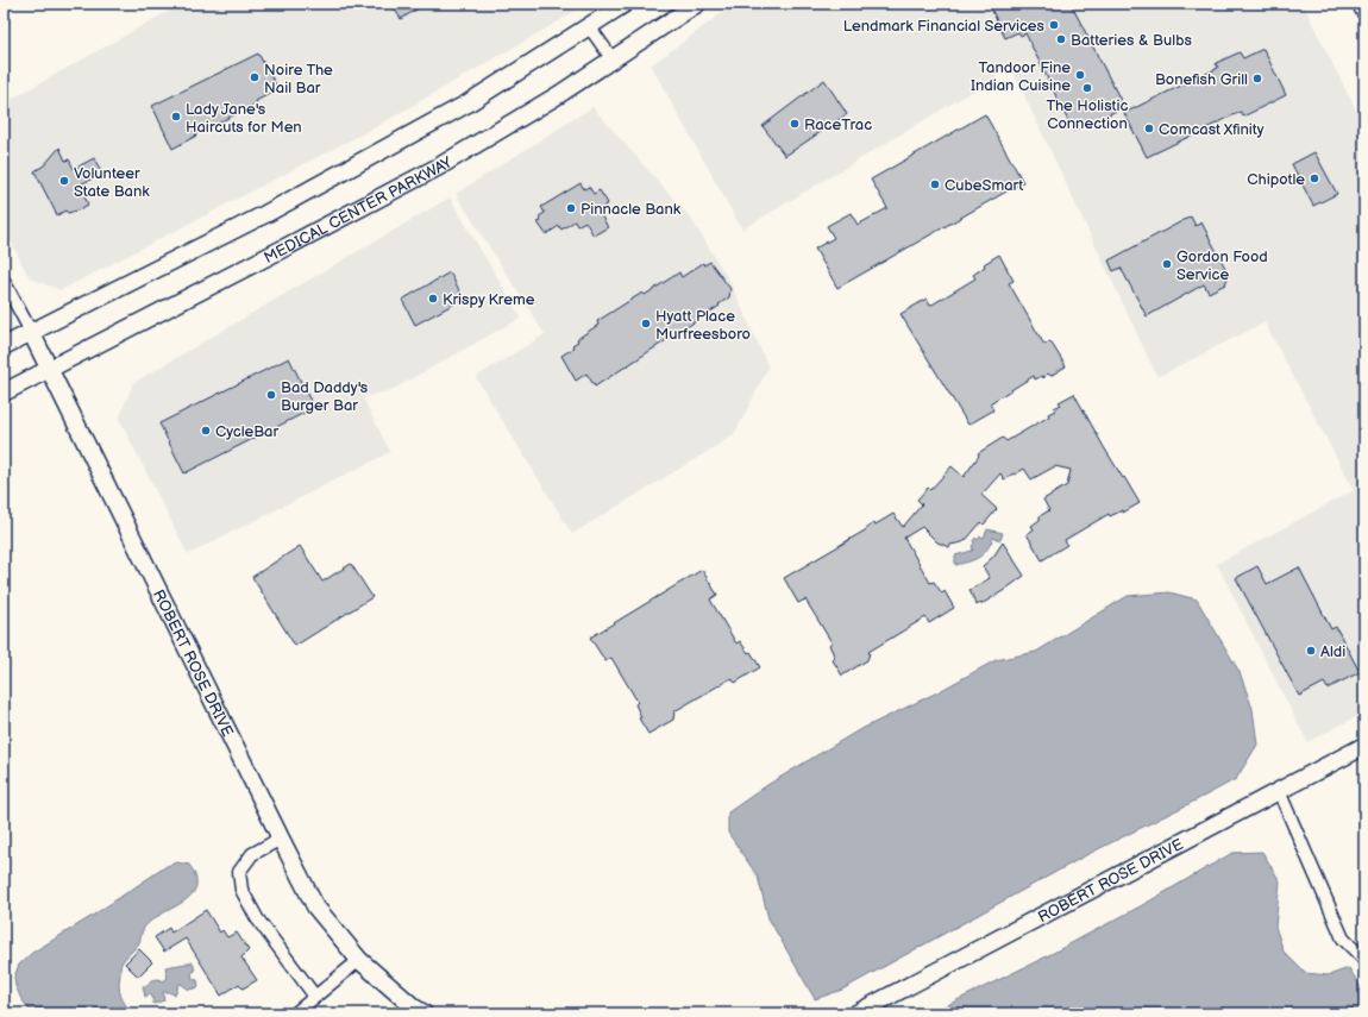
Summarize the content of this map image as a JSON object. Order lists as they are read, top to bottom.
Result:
{
  "streets": {
    "main road": ["MEDICAL CENTER PARKWAY", "ROBERT ROSE DRIVE"]
  },
  "crossings": [
    ["MEDICAL CENTER PARKWAY", "ROBERT ROSE DRIVE"]
  ],
  "places": [
    "Lendmark Financial Services",
    "Batteries & Bulbs",
    "Tandoor Fine Indian Cuisine",
    "Noire The Nail Bar",
    "Bonefish Grill",
    "The Holistic Connection",
    "Lady Jane's Haircuts for Men",
    "RaceTrac",
    "Comcast Xfinity",
    "Chipotle",
    "Volunteer State Bank",
    "CubeSmart",
    "Pinnacle Bank",
    "Gordon Food Service",
    "Krispy Kreme",
    "Hyatt Place Murfreesboro",
    "Bad Daddy's Burger Bar",
    "CycleBar",
    "Aldi"
  ]
}
